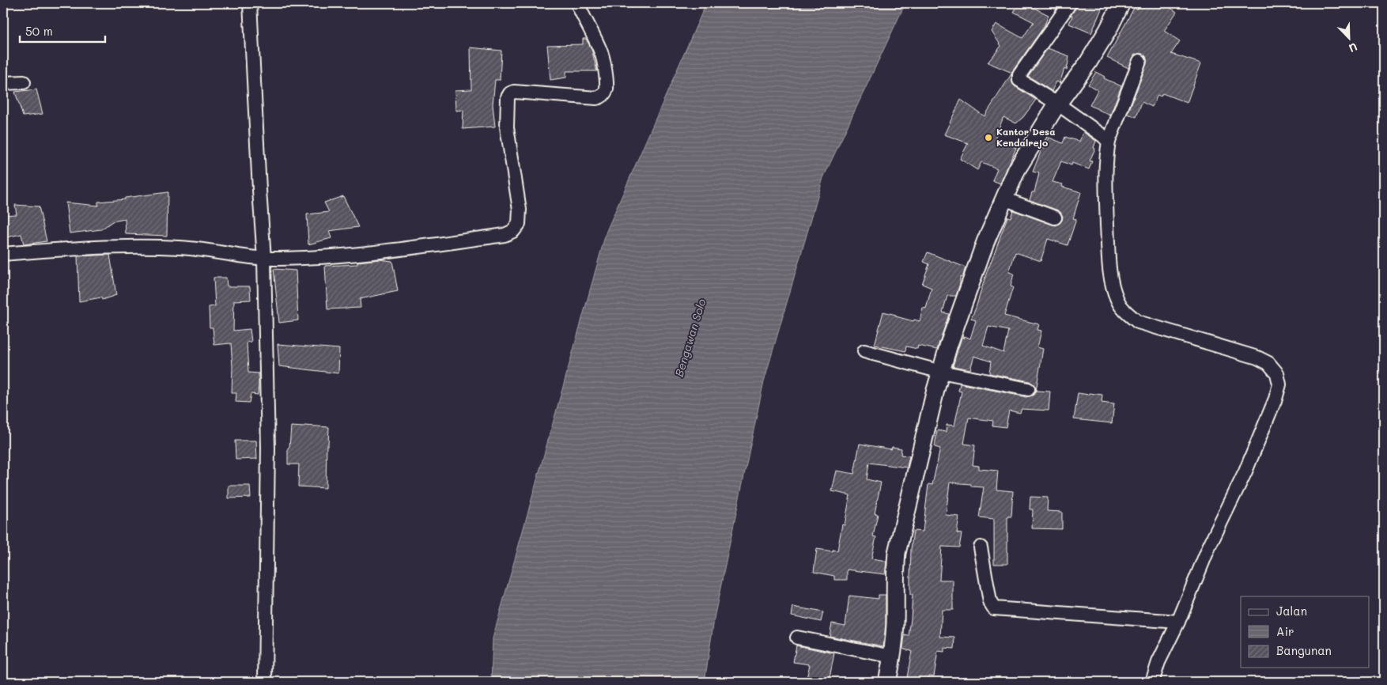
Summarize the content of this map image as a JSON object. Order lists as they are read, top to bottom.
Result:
{
  "water": ["Bengawan Solo"],
  "places": ["Kantor Desa Kendalrejo"],
  "legend": ["Jalan", "Air", "Bangunan"],
  "scale_bar": "50 m",
  "north": "bottom right"
}
